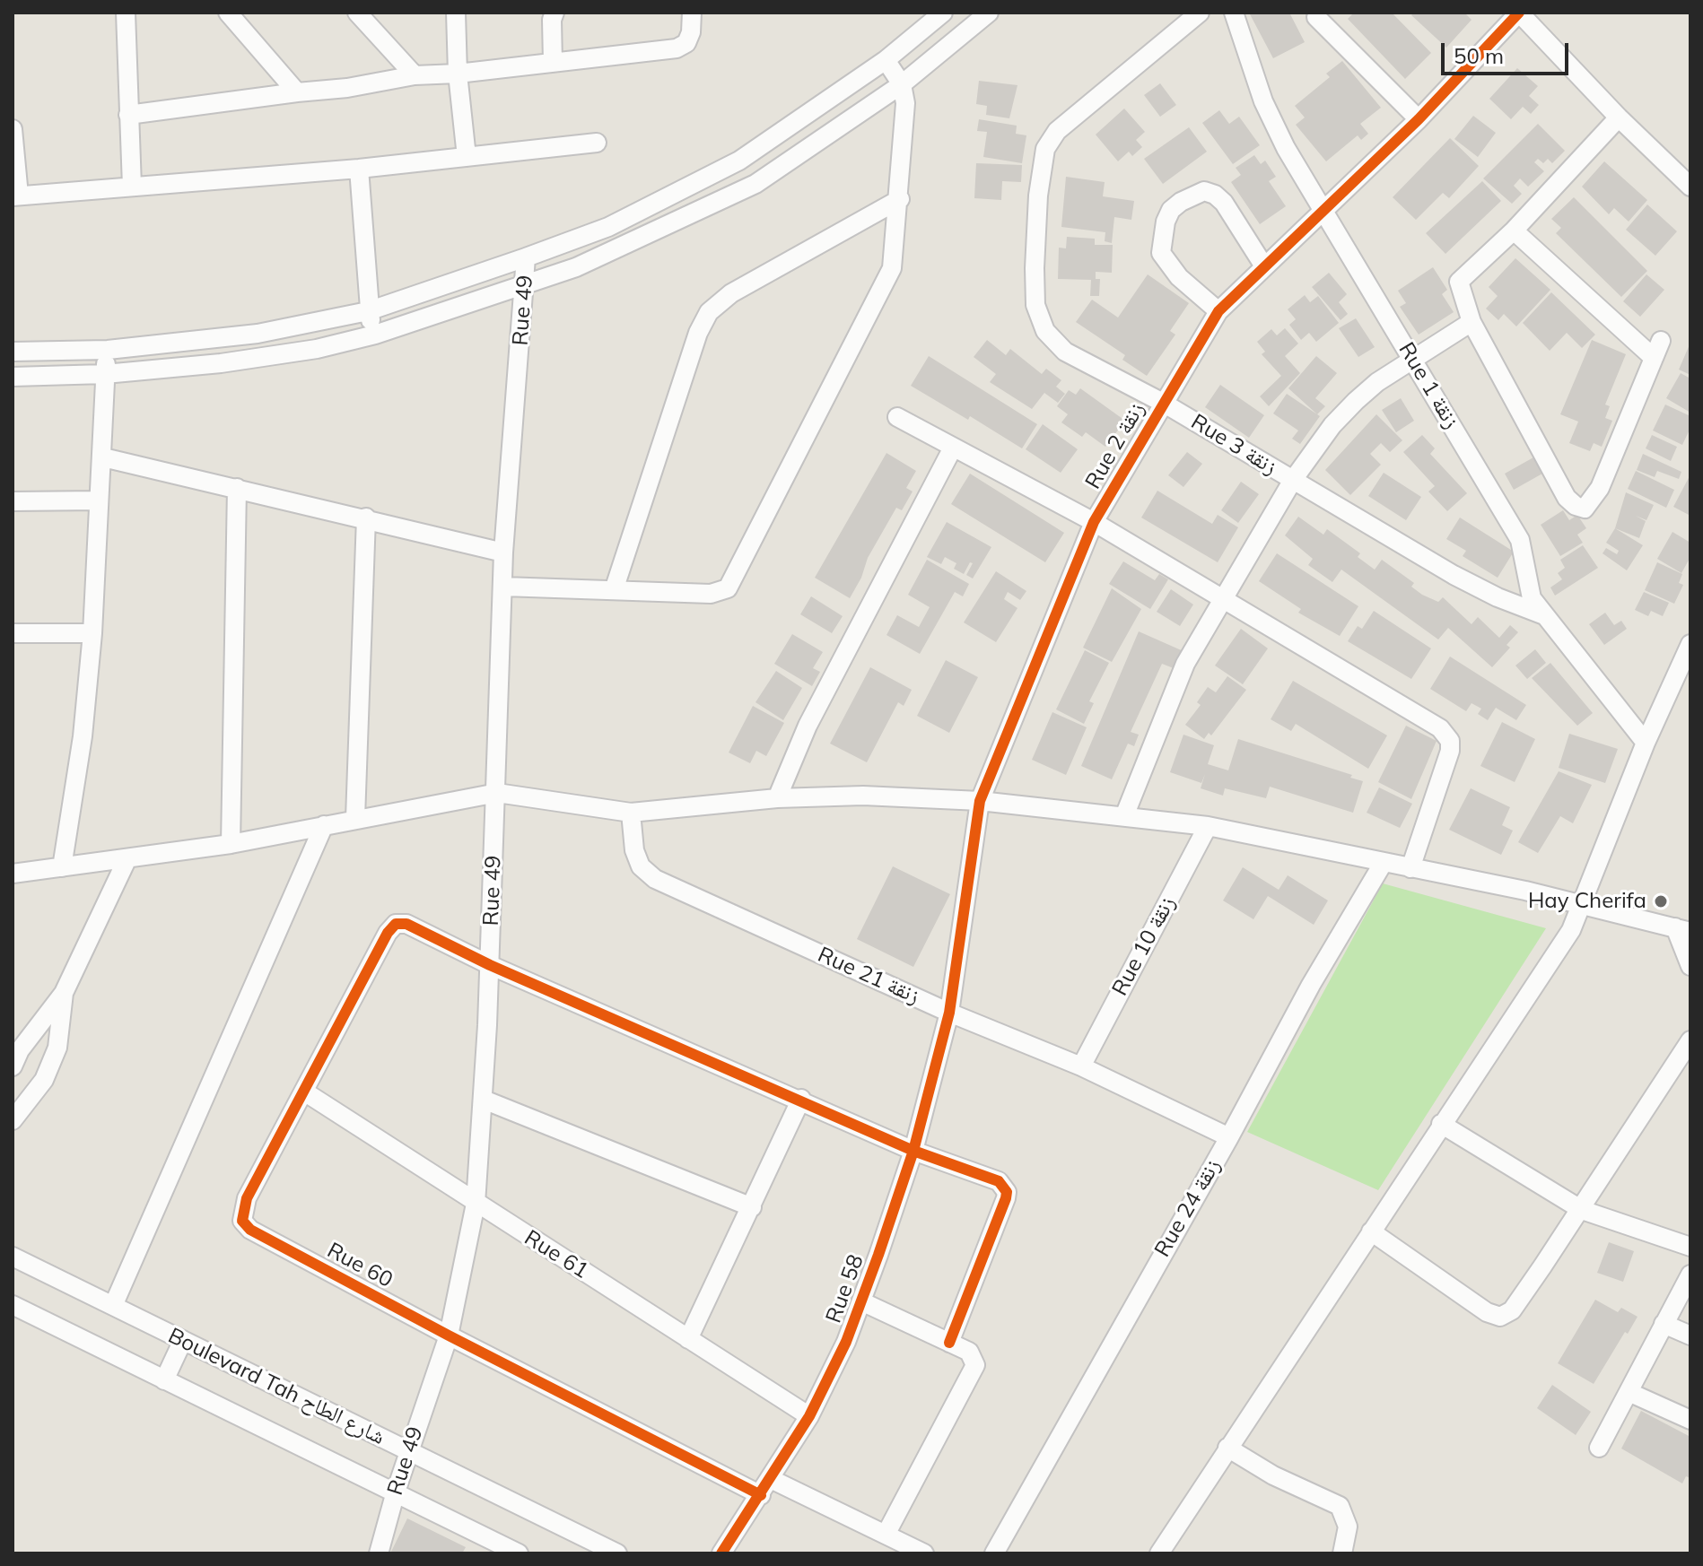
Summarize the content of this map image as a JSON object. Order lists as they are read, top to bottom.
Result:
{
  "streets": {
    "street": [
      "Rue 49",
      "Rue 1 زنقة",
      "Rue 3 زنقة",
      "Rue 2 زنقة",
      "Rue 10 زنقة",
      "Rue 21 زنقة",
      "Rue 24 زنقة",
      "Rue 61",
      "Rue 60",
      "Rue 58",
      "Boulevard Tah شارع الطاح"
    ]
  },
  "crossings": [
    ["Rue 49", "Rue 61"],
    ["Rue 49", "Rue 60"],
    ["Rue 49", "Boulevard Tah شارع الطاح"],
    ["Rue 1 زنقة", "Rue 3 زنقة"],
    ["Rue 1 زنقة", "Rue 2 زنقة"],
    ["Rue 3 زنقة", "Rue 2 زنقة"],
    ["Rue 2 زنقة", "Rue 21 زنقة"],
    ["Rue 2 زنقة", "Rue 58"],
    ["Rue 10 زنقة", "Rue 21 زنقة"],
    ["Rue 21 زنقة", "Rue 24 زنقة"],
    ["Rue 21 زنقة", "Rue 58"],
    ["Rue 61", "Rue 60"],
    ["Rue 61", "Rue 58"],
    ["Rue 60", "Rue 58"]
  ],
  "places": ["Hay Cherifa"],
  "scale_bar": "50 m"
}
